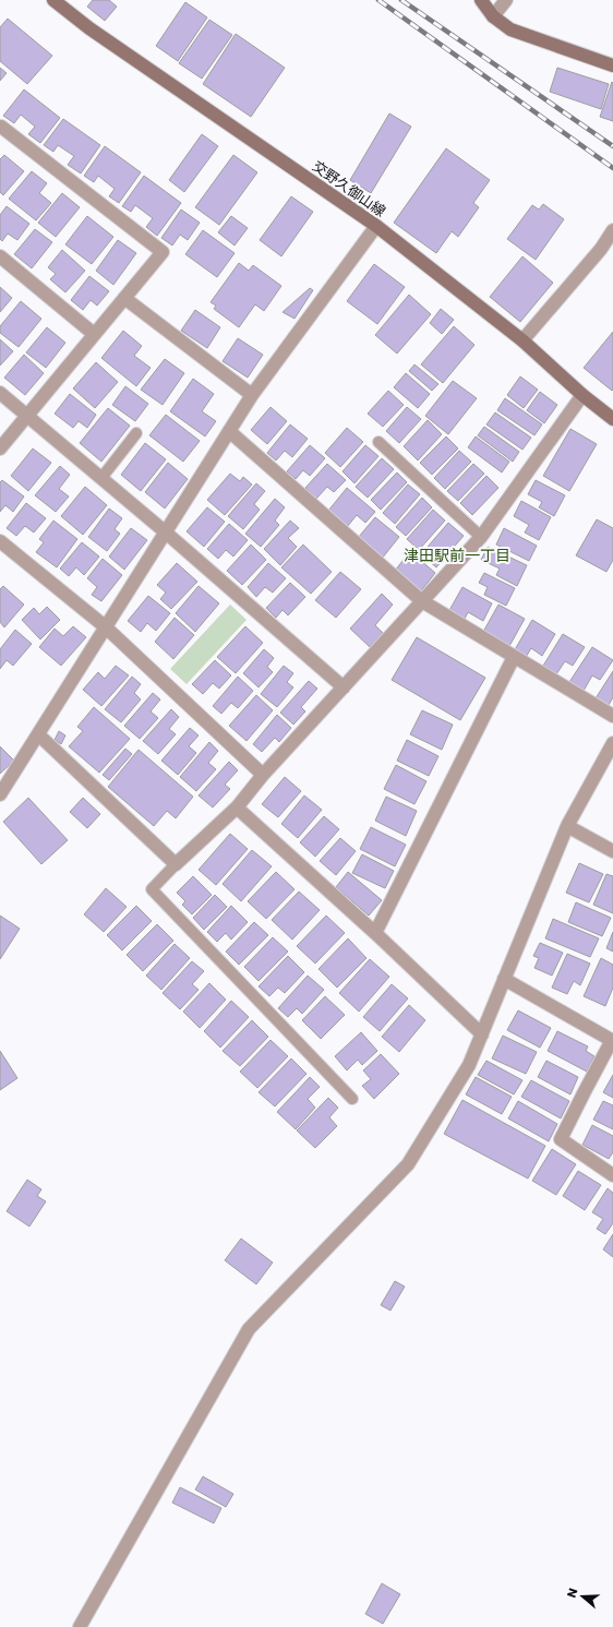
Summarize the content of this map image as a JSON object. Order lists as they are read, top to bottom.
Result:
{
  "streets": {
    "main road": ["交野久御山線"]
  },
  "districts": ["津田駅前一丁目"],
  "north": "left"
}
